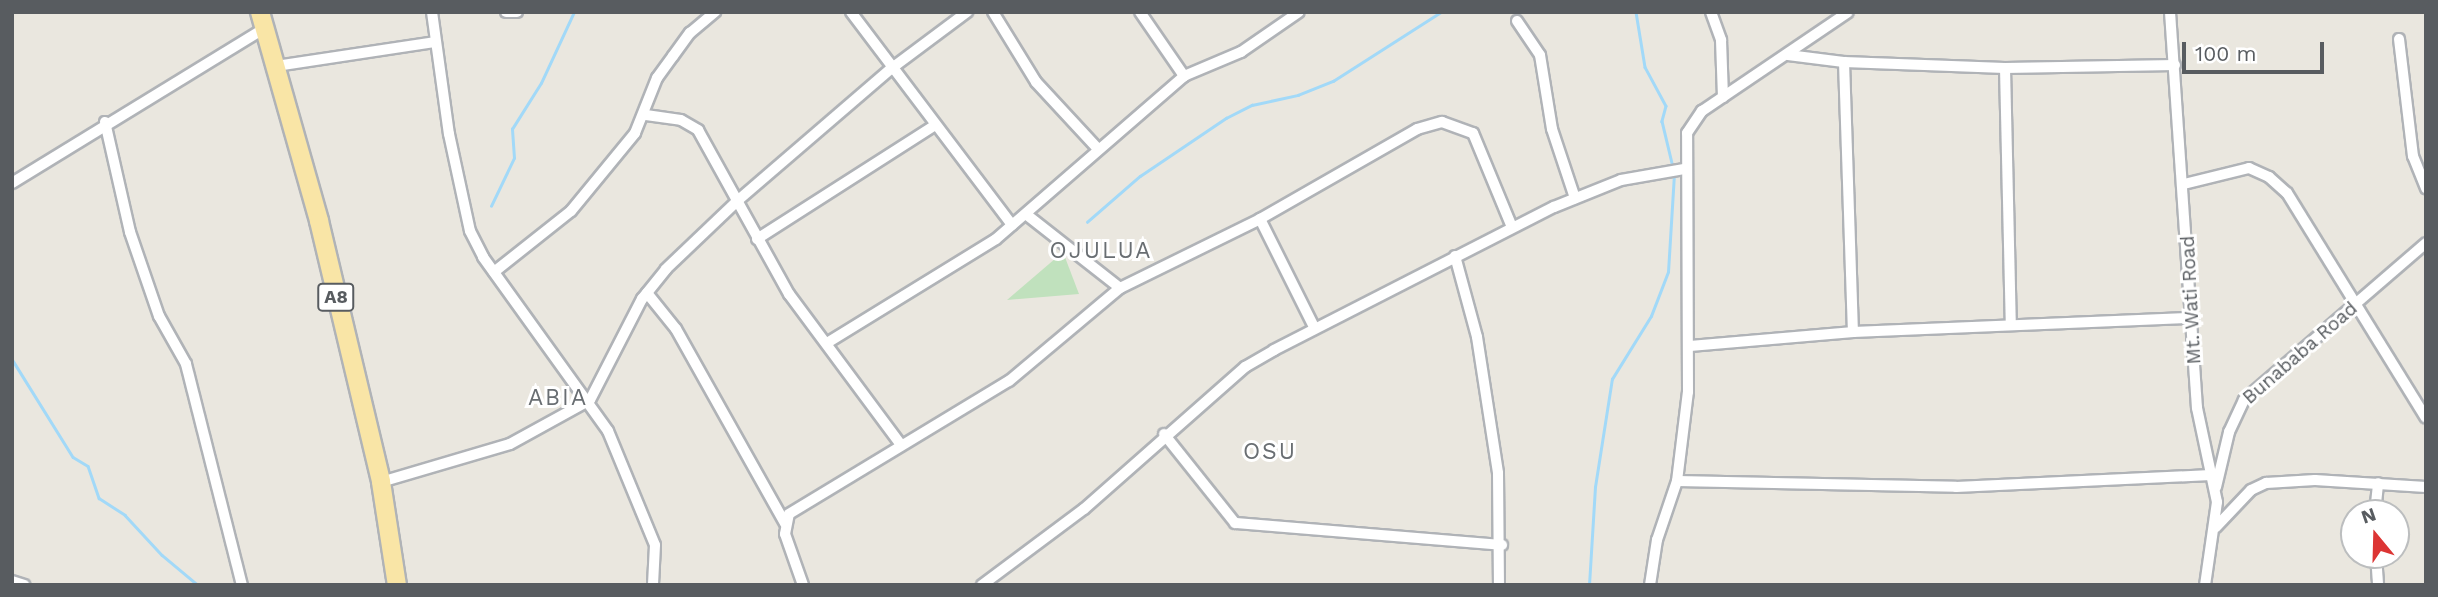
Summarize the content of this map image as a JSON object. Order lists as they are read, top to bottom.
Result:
{
  "streets": {
    "main road": ["A8"],
    "street": ["Mt. Wati Road", "Bunababa Road"]
  },
  "crossings": [
    ["Mt. Wati Road", "Bunababa Road"]
  ],
  "districts": ["OJULUA", "ABIA", "OSU"],
  "scale_bar": "100 m",
  "north": "top"
}
